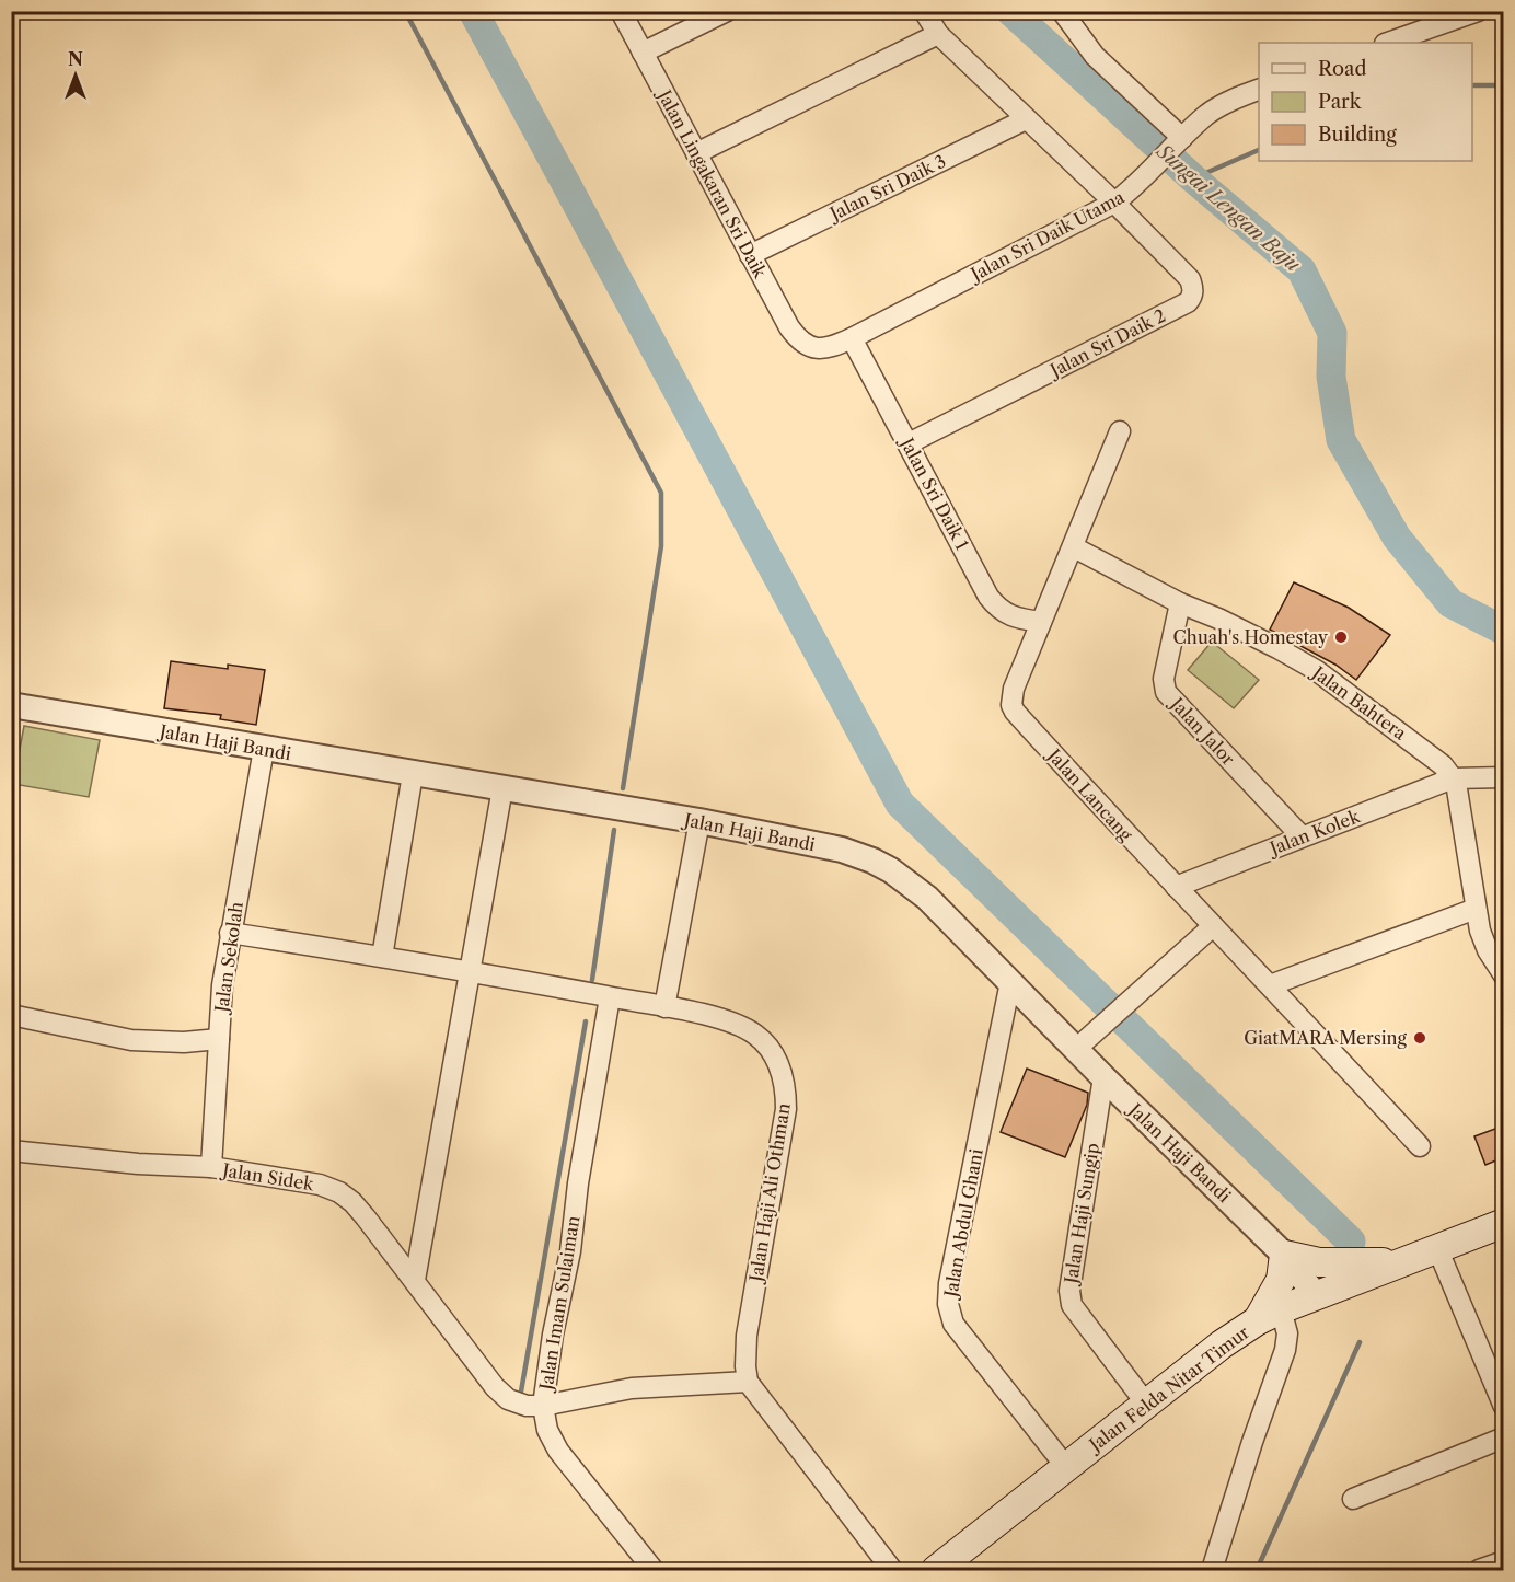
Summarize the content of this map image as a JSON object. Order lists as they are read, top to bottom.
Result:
{
  "streets": {
    "main road": ["Jalan Felda Nitar Timur"],
    "street": [
      "Jalan Lingakaran Sri Daik",
      "Jalan Sri Daik 3",
      "Jalan Sri Daik Utama",
      "Jalan Sri Daik 2",
      "Jalan Sri Daik 1",
      "Jalan Bahtera",
      "Jalan Jalor",
      "Jalan Haji Bandi",
      "Jalan Lancang",
      "Jalan Kolek",
      "Jalan Sekolah",
      "Jalan Sidek",
      "Jalan Haji Ali Othman",
      "Jalan Haji Sungip",
      "Jalan Abdul Ghani",
      "Jalan Imam Sulaiman"
    ]
  },
  "crossings": [
    ["Jalan Lingakaran Sri Daik", "Jalan Sri Daik 3"],
    ["Jalan Lingakaran Sri Daik", "Jalan Sri Daik Utama"],
    ["Jalan Sri Daik Utama", "Jalan Sri Daik 2"],
    ["Jalan Sri Daik Utama", "Jalan Sri Daik 1"],
    ["Jalan Sri Daik 2", "Jalan Sri Daik 1"],
    ["Jalan Sri Daik 1", "Jalan Lancang"],
    ["Jalan Bahtera", "Jalan Jalor"],
    ["Jalan Bahtera", "Jalan Lancang"],
    ["Jalan Bahtera", "Jalan Kolek"],
    ["Jalan Jalor", "Jalan Kolek"],
    ["Jalan Haji Bandi", "Jalan Sekolah"],
    ["Jalan Haji Bandi", "Jalan Haji Sungip"],
    ["Jalan Haji Bandi", "Jalan Abdul Ghani"],
    ["Jalan Haji Bandi", "Jalan Felda Nitar Timur"],
    ["Jalan Lancang", "Jalan Kolek"],
    ["Jalan Sekolah", "Jalan Sidek"],
    ["Jalan Sekolah", "Jalan Haji Ali Othman"],
    ["Jalan Sidek", "Jalan Imam Sulaiman"],
    ["Jalan Haji Ali Othman", "Jalan Imam Sulaiman"],
    ["Jalan Haji Sungip", "Jalan Felda Nitar Timur"],
    ["Jalan Abdul Ghani", "Jalan Felda Nitar Timur"]
  ],
  "water": ["Sungai Lengan Baju"],
  "places": ["Chuah's Homestay", "GiatMARA Mersing"],
  "legend": ["Road", "Park", "Building"],
  "north": "top"
}
